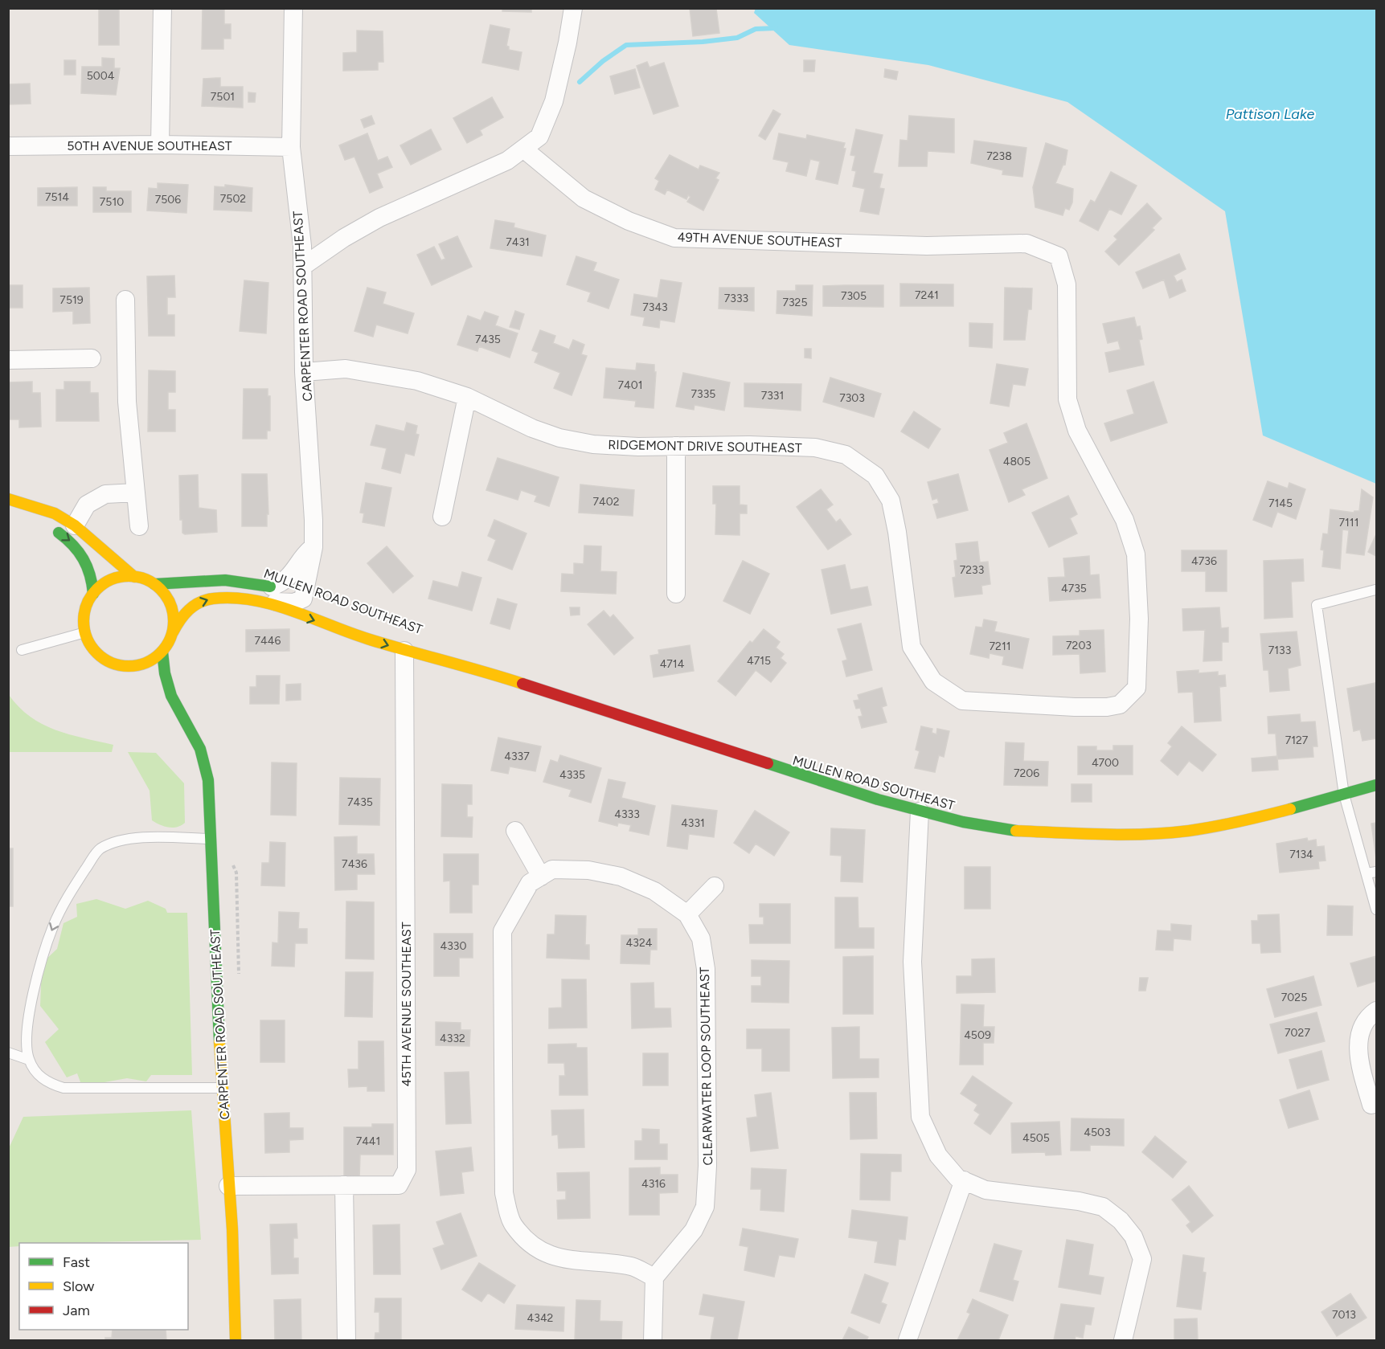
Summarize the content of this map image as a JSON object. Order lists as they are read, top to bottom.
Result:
{
  "streets": {
    "street": [
      "50TH AVENUE SOUTHEAST",
      "49TH AVENUE SOUTHEAST",
      "CARPENTER ROAD SOUTHEAST",
      "RIDGEMONT DRIVE SOUTHEAST",
      "MULLEN ROAD SOUTHEAST",
      "45TH AVENUE SOUTHEAST",
      "CLEARWATER LOOP SOUTHEAST"
    ]
  },
  "crossings": [
    ["50TH AVENUE SOUTHEAST", "CARPENTER ROAD SOUTHEAST"],
    ["49TH AVENUE SOUTHEAST", "RIDGEMONT DRIVE SOUTHEAST"],
    ["CARPENTER ROAD SOUTHEAST", "RIDGEMONT DRIVE SOUTHEAST"],
    ["CARPENTER ROAD SOUTHEAST", "MULLEN ROAD SOUTHEAST"],
    ["CARPENTER ROAD SOUTHEAST", "45TH AVENUE SOUTHEAST"],
    ["MULLEN ROAD SOUTHEAST", "45TH AVENUE SOUTHEAST"]
  ],
  "water": ["Pattison Lake"],
  "house_numbers": [
    "5004",
    "7501",
    "7238",
    "7514",
    "7502",
    "7506",
    "7510",
    "7431",
    "7241",
    "7305",
    "7333",
    "7519",
    "7325",
    "7343",
    "7435",
    "7401",
    "7335",
    "7331",
    "7303",
    "4805",
    "7402",
    "7145",
    "7111",
    "4736",
    "7233",
    "4735",
    "7446",
    "7203",
    "7211",
    "7133",
    "4715",
    "4714",
    "7127",
    "4337",
    "4700",
    "7206",
    "4335",
    "7435",
    "4333",
    "4331",
    "7134",
    "7436",
    "4324",
    "4330",
    "7025",
    "7027",
    "4509",
    "4332",
    "4503",
    "4505",
    "7441",
    "4316",
    "7013",
    "4342"
  ],
  "legend": ["Fast", "Slow", "Jam"]
}
